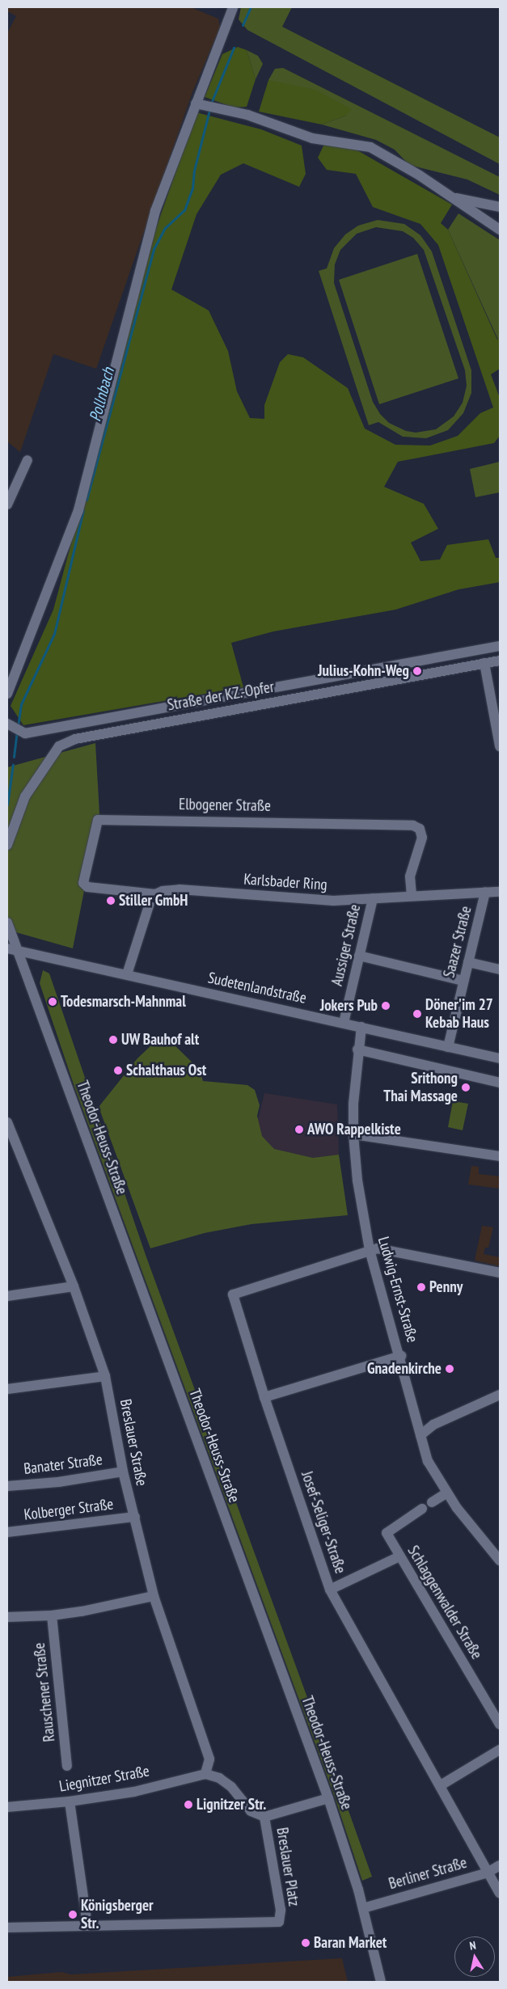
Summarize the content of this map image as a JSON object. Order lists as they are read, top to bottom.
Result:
{
  "streets": {
    "street": [
      "Straße der KZ.-Opfer",
      "Elbogener Straße",
      "Karlsbader Ring",
      "Saazer Straße",
      "Aussiger Straße",
      "Sudetenlandstraße",
      "Theodor-Heuss-Straße",
      "Ludwig-Ernst-Straße",
      "Breslauer Straße",
      "Banater Straße",
      "Kolberger Straße",
      "Josef-Seliger-Straße",
      "Schlaggenwalder Straße",
      "Rauschener Straße",
      "Liegnitzer Straße",
      "Breslauer Platz",
      "Berliner Straße"
    ]
  },
  "crossings": [
    ["Elbogener Straße", "Karlsbader Ring"],
    ["Karlsbader Ring", "Saazer Straße"],
    ["Karlsbader Ring", "Aussiger Straße"],
    ["Saazer Straße", "Sudetenlandstraße"],
    ["Aussiger Straße", "Sudetenlandstraße"],
    ["Sudetenlandstraße", "Theodor-Heuss-Straße"],
    ["Sudetenlandstraße", "Ludwig-Ernst-Straße"],
    ["Theodor-Heuss-Straße", "Breslauer Platz"],
    ["Theodor-Heuss-Straße", "Berliner Straße"],
    ["Ludwig-Ernst-Straße", "Josef-Seliger-Straße"],
    ["Breslauer Straße", "Banater Straße"],
    ["Breslauer Straße", "Kolberger Straße"],
    ["Breslauer Straße", "Liegnitzer Straße"],
    ["Breslauer Straße", "Breslauer Platz"],
    ["Josef-Seliger-Straße", "Berliner Straße"],
    ["Liegnitzer Straße", "Breslauer Platz"]
  ],
  "water": ["Pollnbach"],
  "places": [
    "Julius-Kohn-Weg",
    "Stiller GmbH",
    "Todesmarsch-Mahnmal",
    "Jokers Pub",
    "Döner'im 27 Kebab Haus",
    "UW Bauhof alt",
    "Schalthaus Ost",
    "Srithong Thai Massage",
    "AWO Rappelkiste",
    "Penny",
    "Gnadenkirche",
    "Lignitzer Str.",
    "Königsberger Str.",
    "Baran Market"
  ],
  "north": "top"
}
